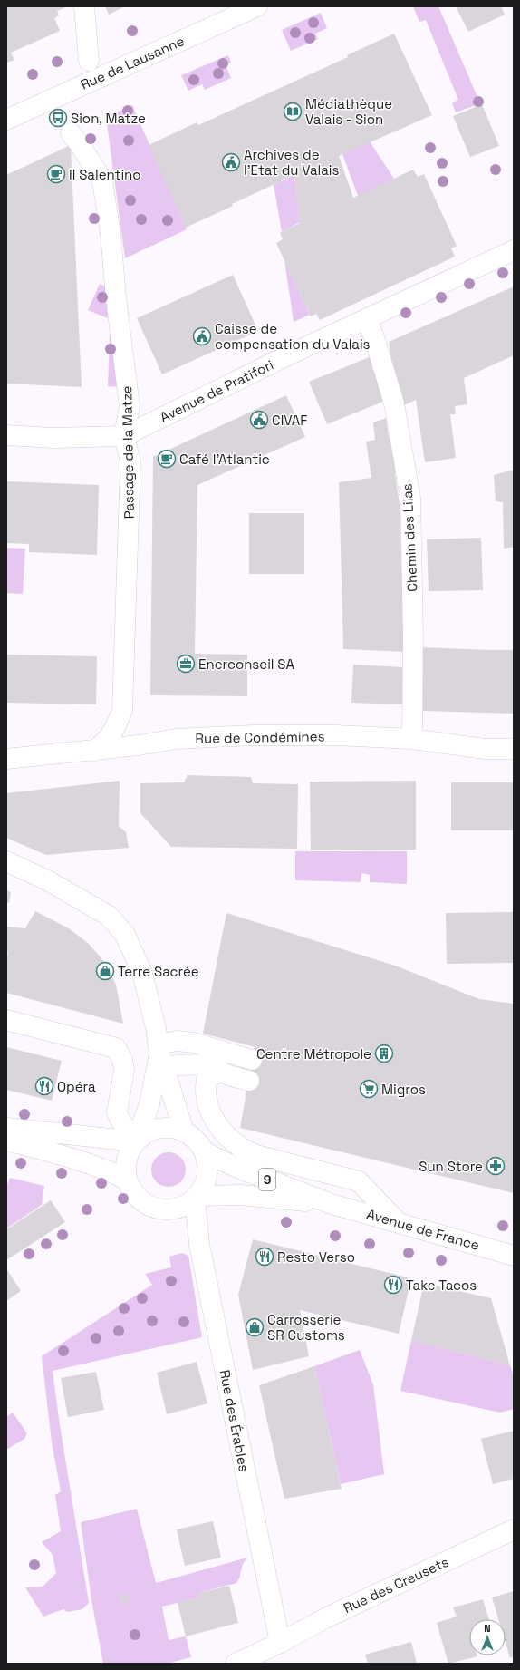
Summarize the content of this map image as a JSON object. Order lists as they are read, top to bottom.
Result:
{
  "streets": {
    "street": [
      "Rue de Lausanne",
      "Avenue de Pratifori",
      "Passage de la Matze",
      "Chemin des Lilas",
      "Rue de Condémines",
      "9",
      "Avenue de France",
      "Rue des Érables",
      "Rue des Creusets"
    ]
  },
  "crossings": [
    ["Avenue de Pratifori", "Passage de la Matze"],
    ["Avenue de Pratifori", "Chemin des Lilas"],
    ["Passage de la Matze", "Rue de Condémines"],
    ["Chemin des Lilas", "Rue de Condémines"],
    ["Avenue de France", "Rue des Érables"],
    ["Rue des Érables", "Rue des Creusets"]
  ],
  "places": {
    "library": ["Médiathèque Valais - Sion"],
    "bus stop": ["Sion, Matze"],
    "public building": ["Archives de l'Etat du Valais", "Caisse de compensation du Valais", "CIVAF"],
    "cafe": ["Il Salentino", "Café l'Atlantic"],
    "office": ["Enerconseil SA"],
    "shop": ["Terre Sacrée", "Carrosserie SR Customs"],
    "building": ["Centre Métropole"],
    "restaurant": ["Opéra", "Resto Verso", "Take Tacos"],
    "supermarket": ["Migros"],
    "pharmacy": ["Sun Store"]
  },
  "north": "top"
}
